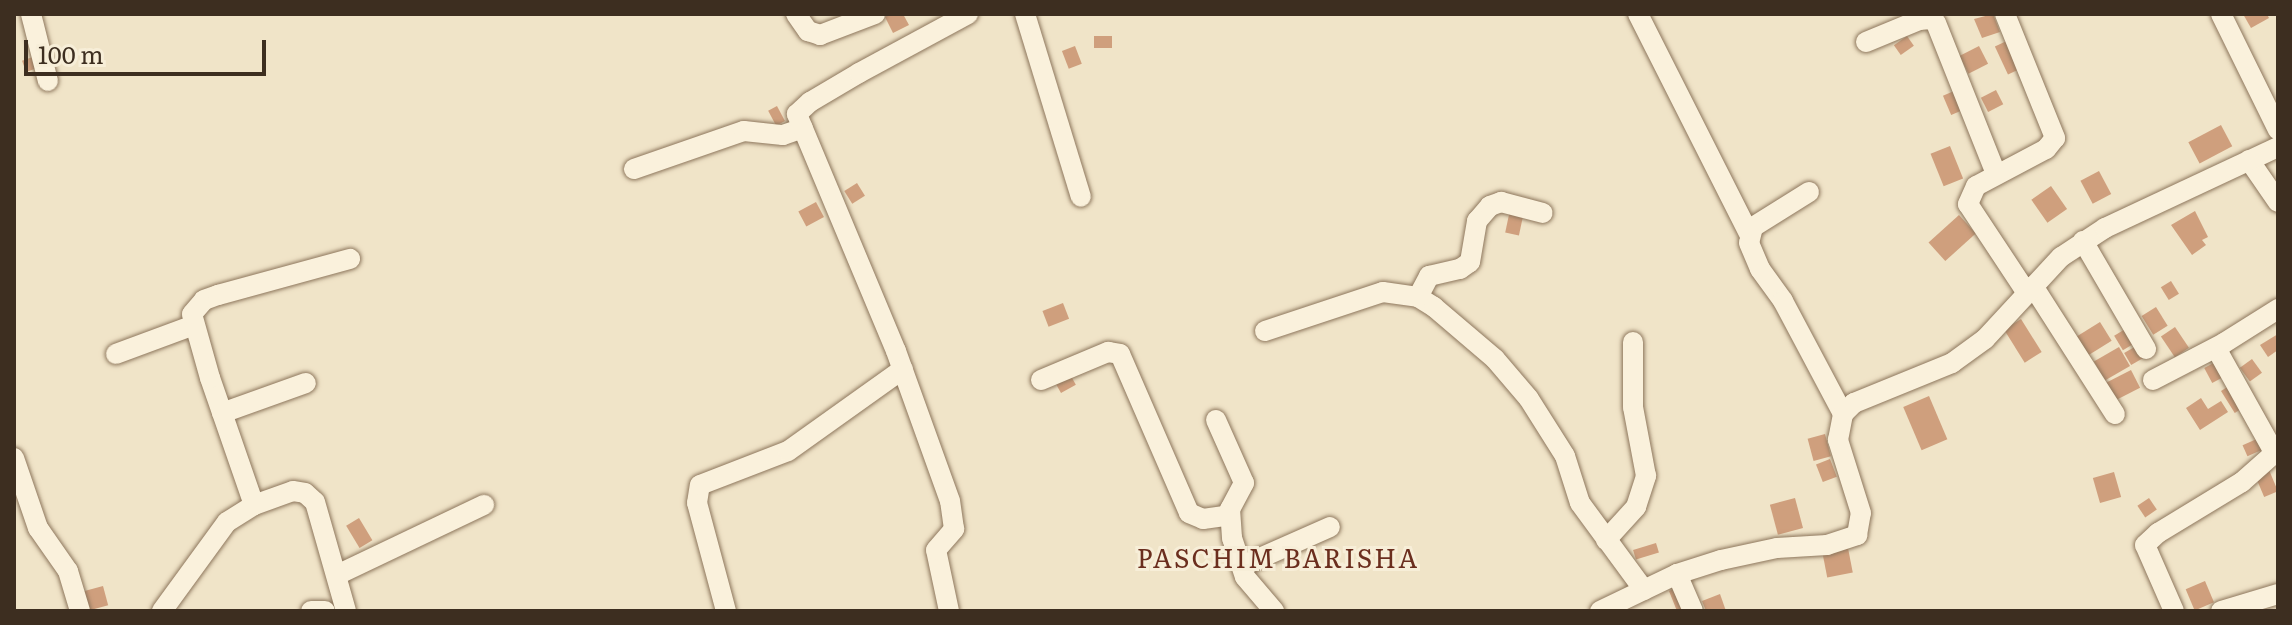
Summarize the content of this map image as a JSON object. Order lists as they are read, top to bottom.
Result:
{
  "districts": ["PASCHIM BARISHA"],
  "scale_bar": "100 m"
}
